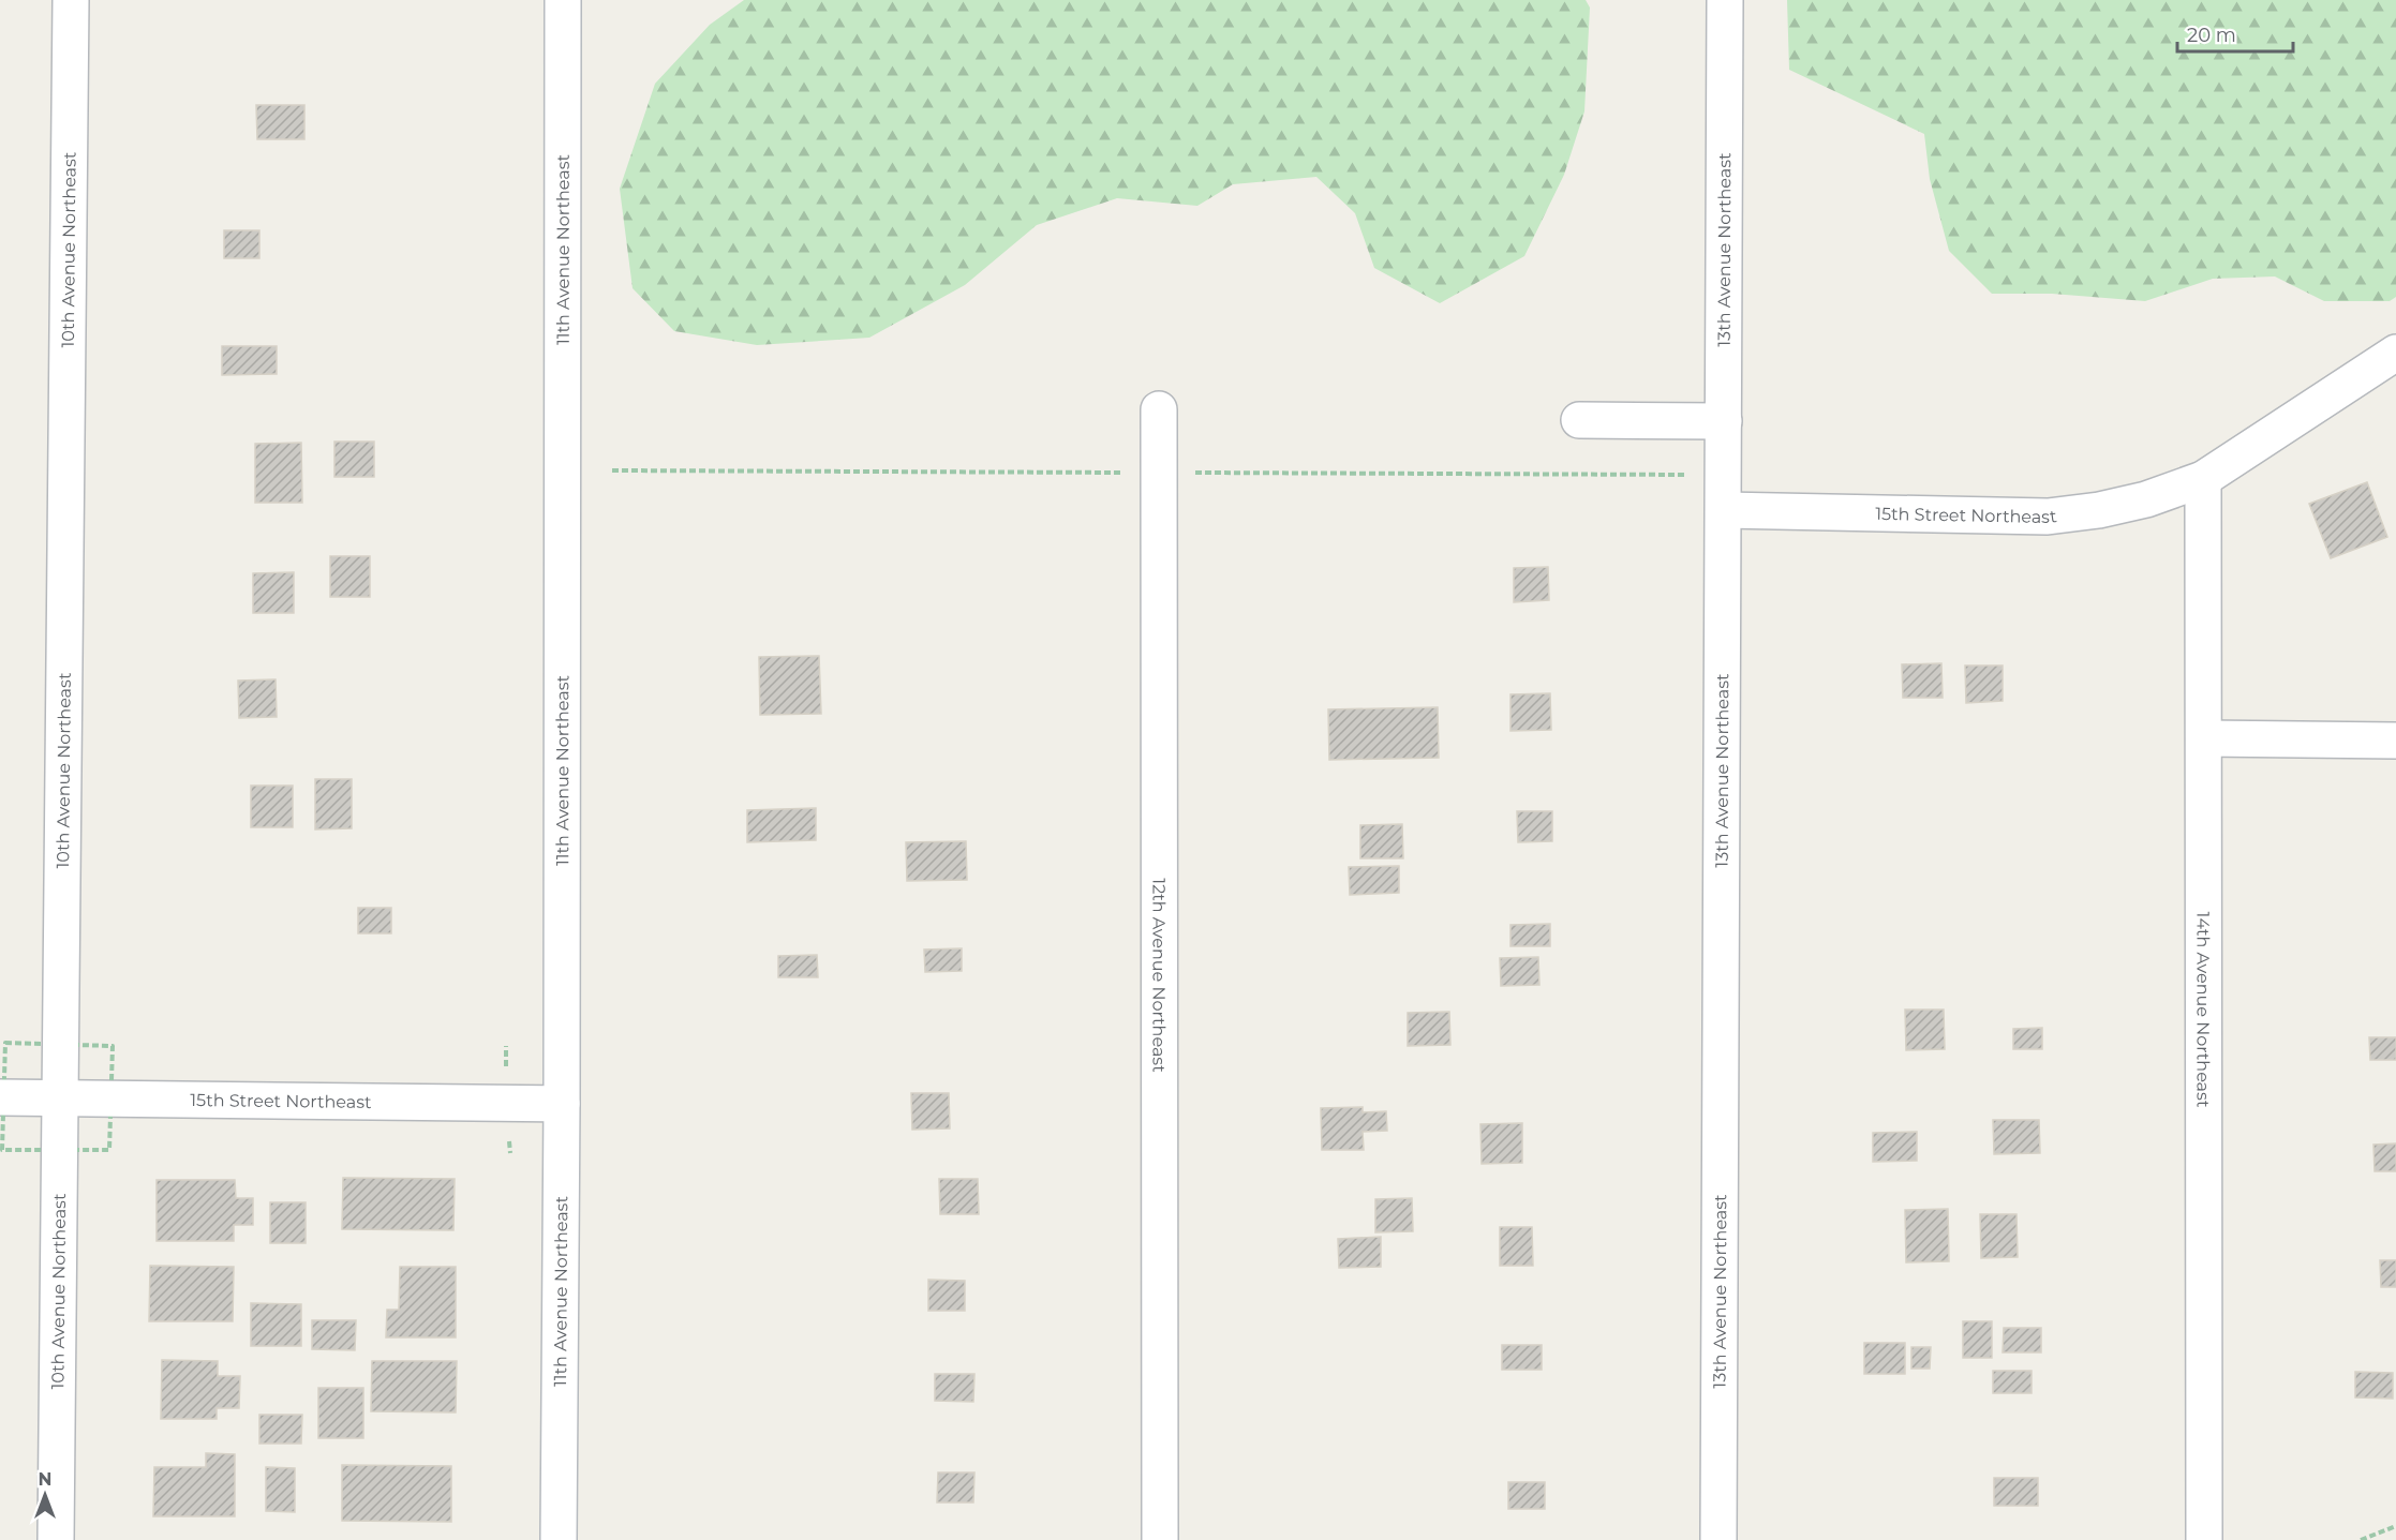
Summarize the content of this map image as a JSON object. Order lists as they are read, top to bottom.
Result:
{
  "streets": {
    "street": [
      "10th Avenue Northeast",
      "11th Avenue Northeast",
      "13th Avenue Northeast",
      "15th Street Northeast",
      "12th Avenue Northeast",
      "14th Avenue Northeast"
    ]
  },
  "crossings": [
    ["10th Avenue Northeast", "15th Street Northeast"],
    ["11th Avenue Northeast", "15th Street Northeast"],
    ["13th Avenue Northeast", "15th Street Northeast"],
    ["15th Street Northeast", "14th Avenue Northeast"]
  ],
  "scale_bar": "20 m",
  "north": "top"
}
